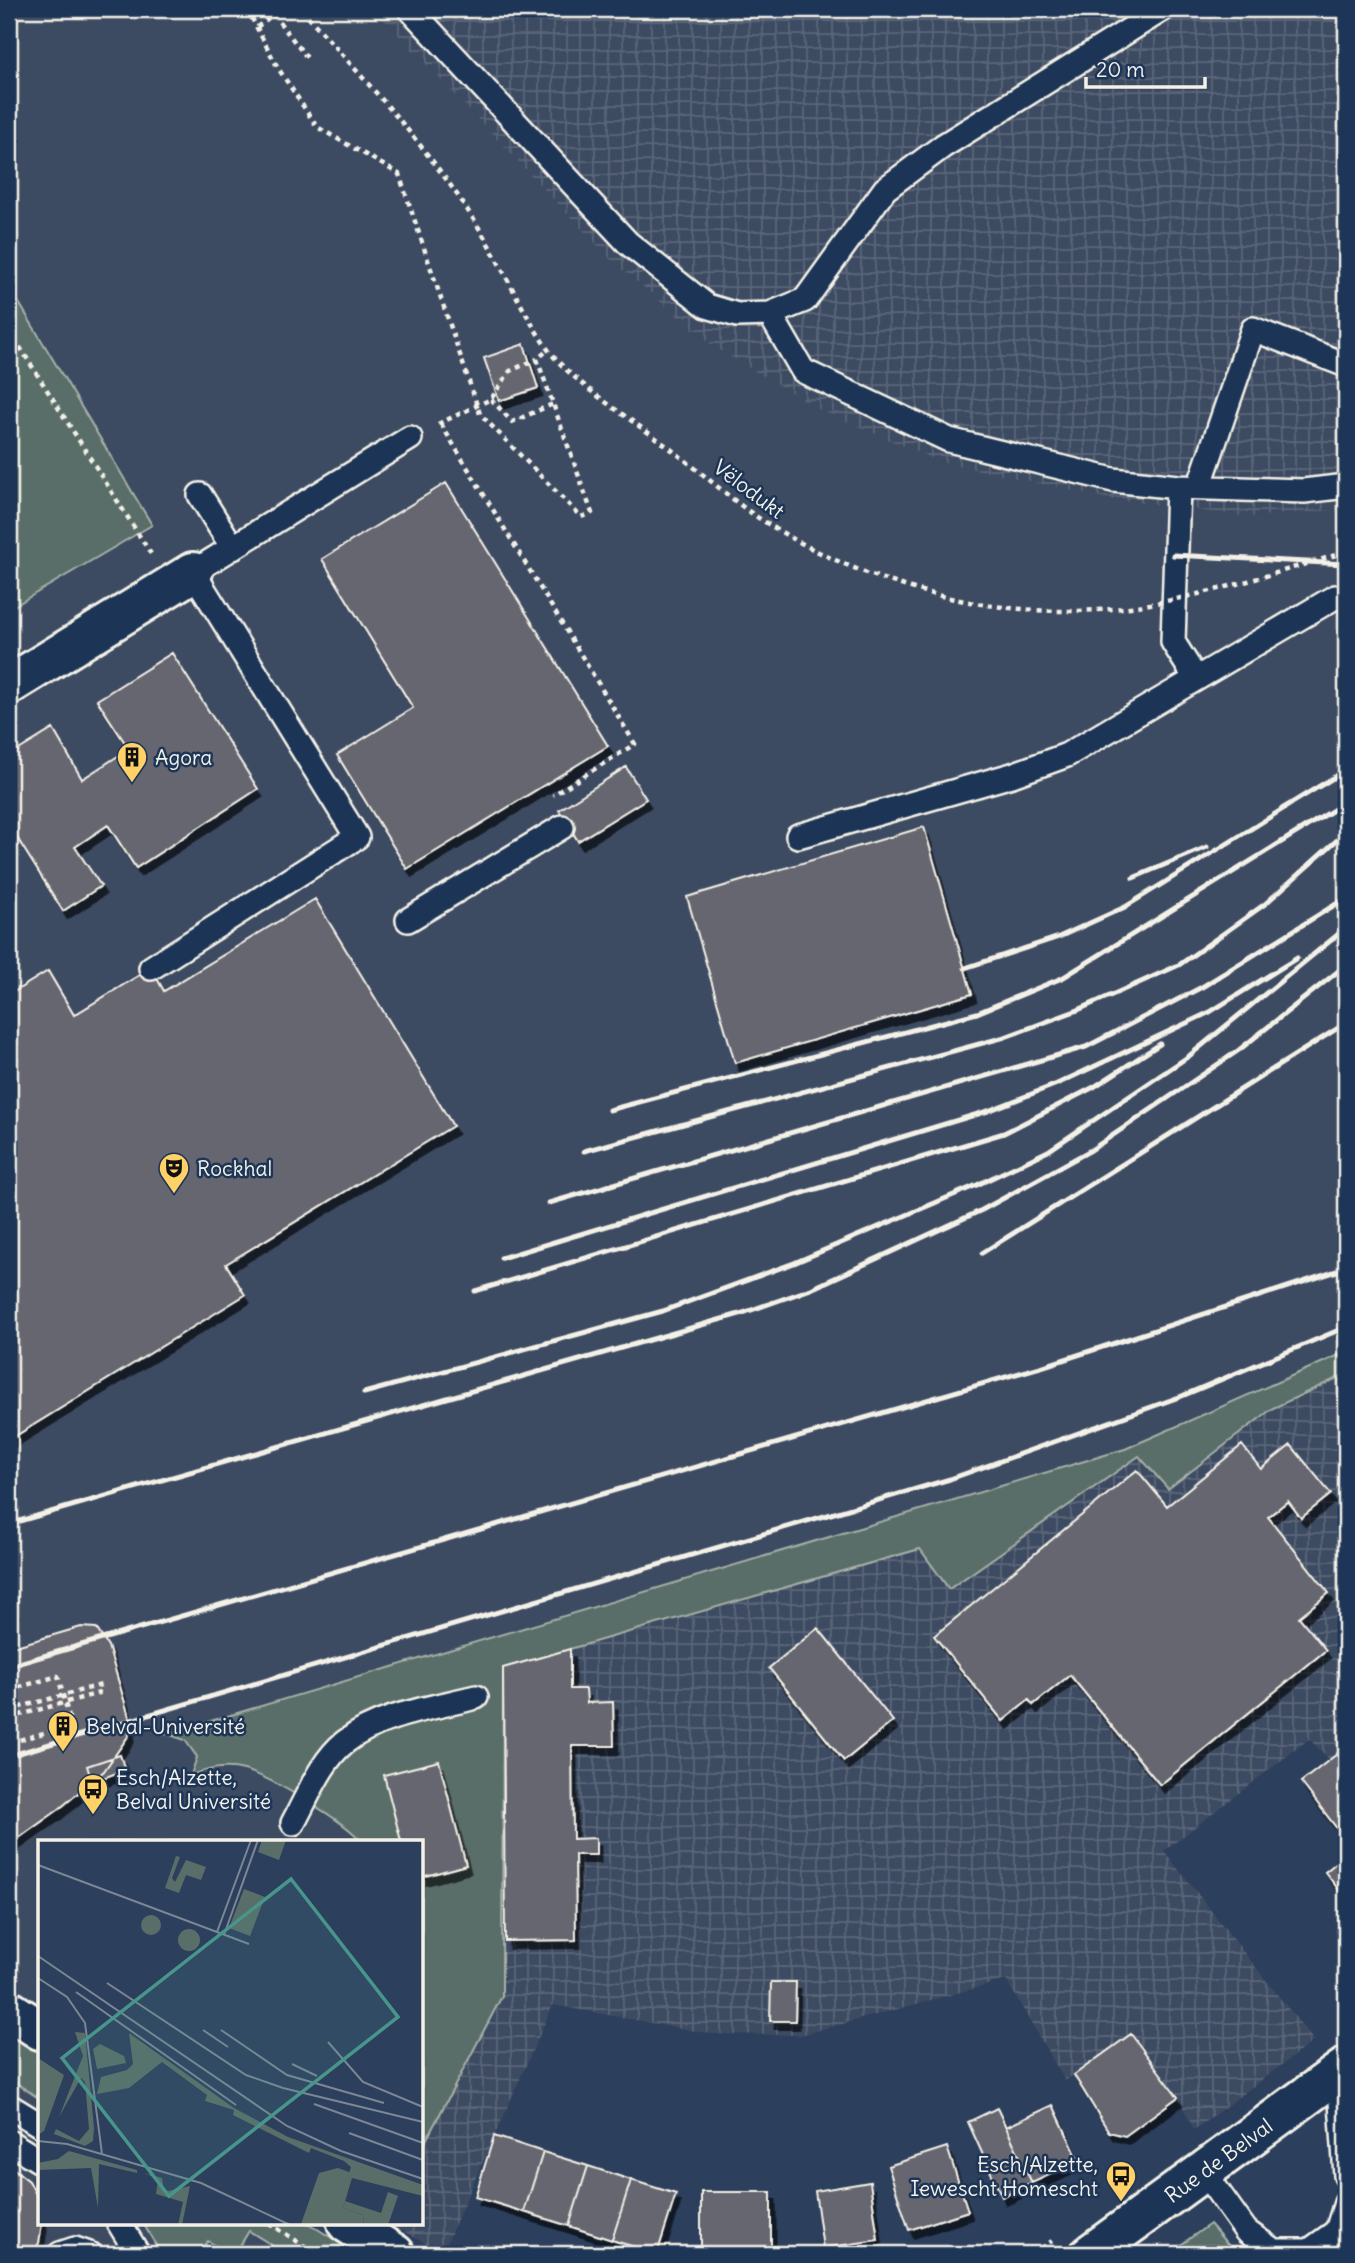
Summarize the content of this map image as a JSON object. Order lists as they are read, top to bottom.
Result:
{
  "streets": {
    "main road": ["Rue de Belval"],
    "path": ["Vëlodukt"]
  },
  "places": {
    "building": ["Agora", "Belval-Université"],
    "theatre": ["Rockhal"],
    "bus stop": ["Esch/Alzette, Belval Université", "Esch/Alzette, Iewescht Homescht"]
  },
  "scale_bar": "20 m"
}
